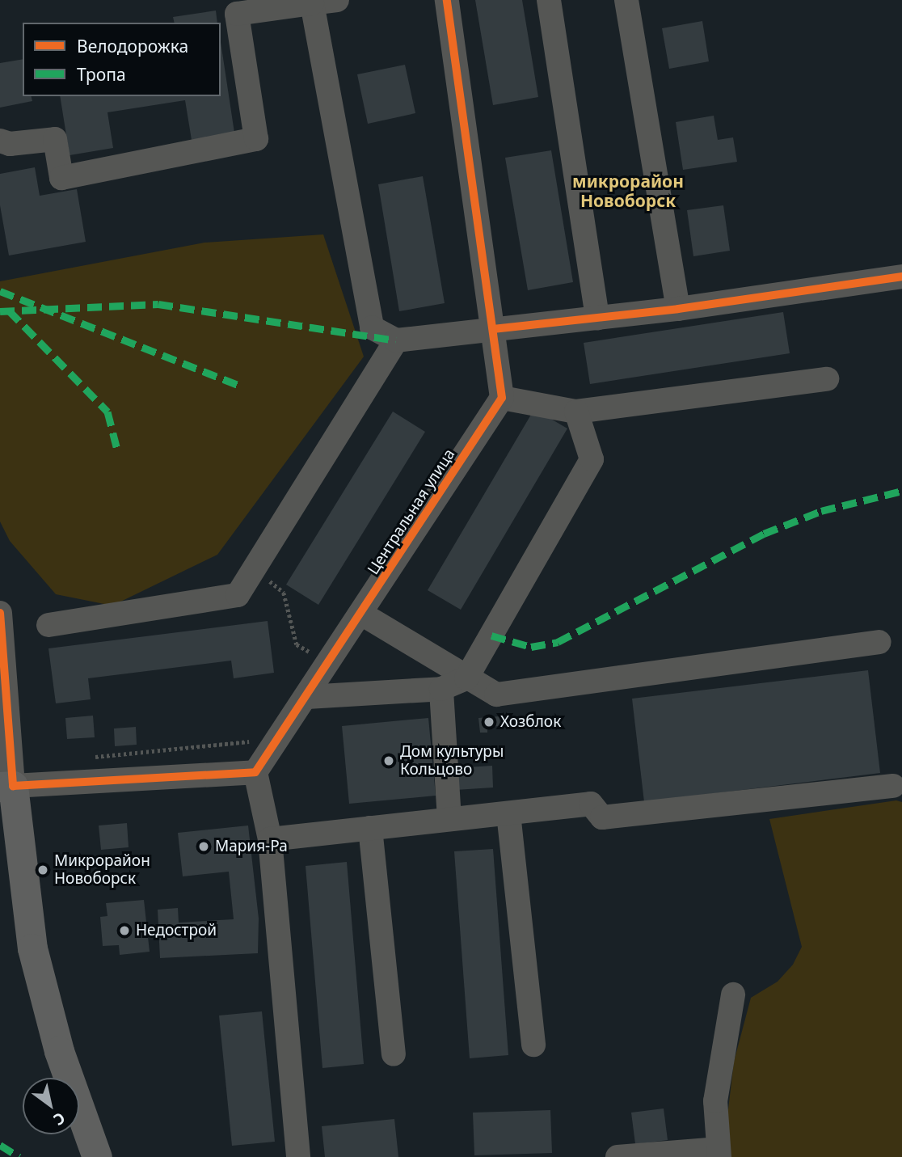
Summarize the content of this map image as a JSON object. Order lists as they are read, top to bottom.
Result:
{
  "streets": {
    "street": ["Центральная улица"]
  },
  "districts": ["микрорайон Новоборск"],
  "places": [
    "Хозблок",
    "Дом культуры Кольцово",
    "Мария-Ра",
    "Микрорайон Новоборск",
    "Недострой"
  ],
  "legend": ["Велодорожка", "Тропа"],
  "north": "bottom right"
}
